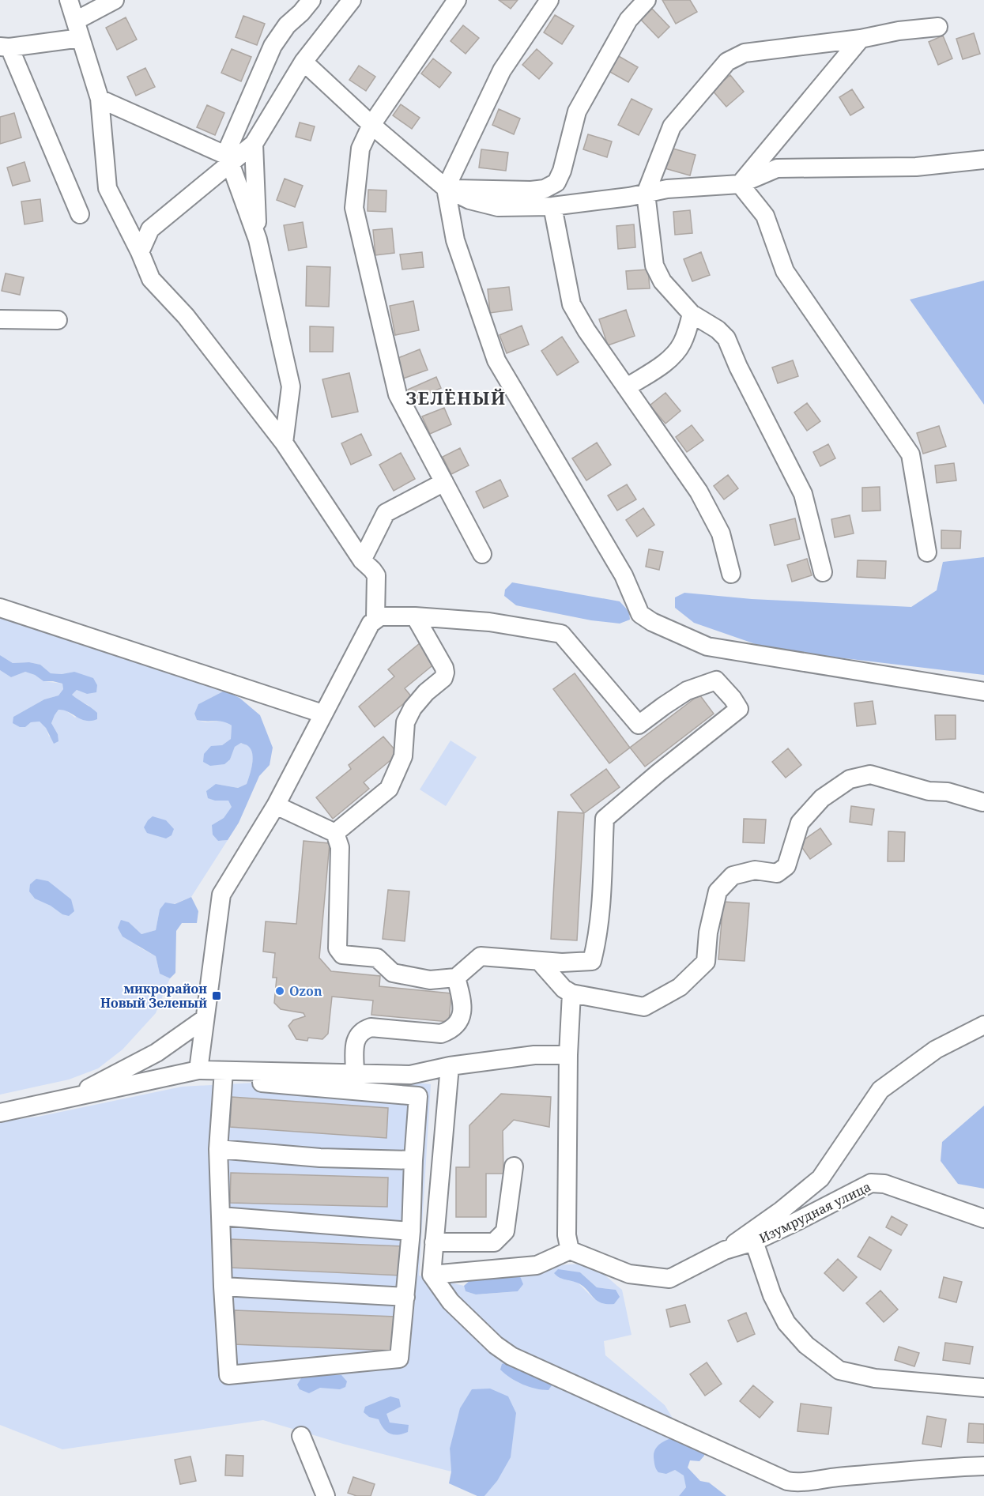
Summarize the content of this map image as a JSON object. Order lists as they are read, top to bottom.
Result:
{
  "streets": {
    "street": ["Изумрудная улица"]
  },
  "districts": ["ЗЕЛЁНЫЙ"],
  "places": {
    "other": ["Ozon"],
    "transit": ["микрорайон Новый Зеленый"]
  }
}
